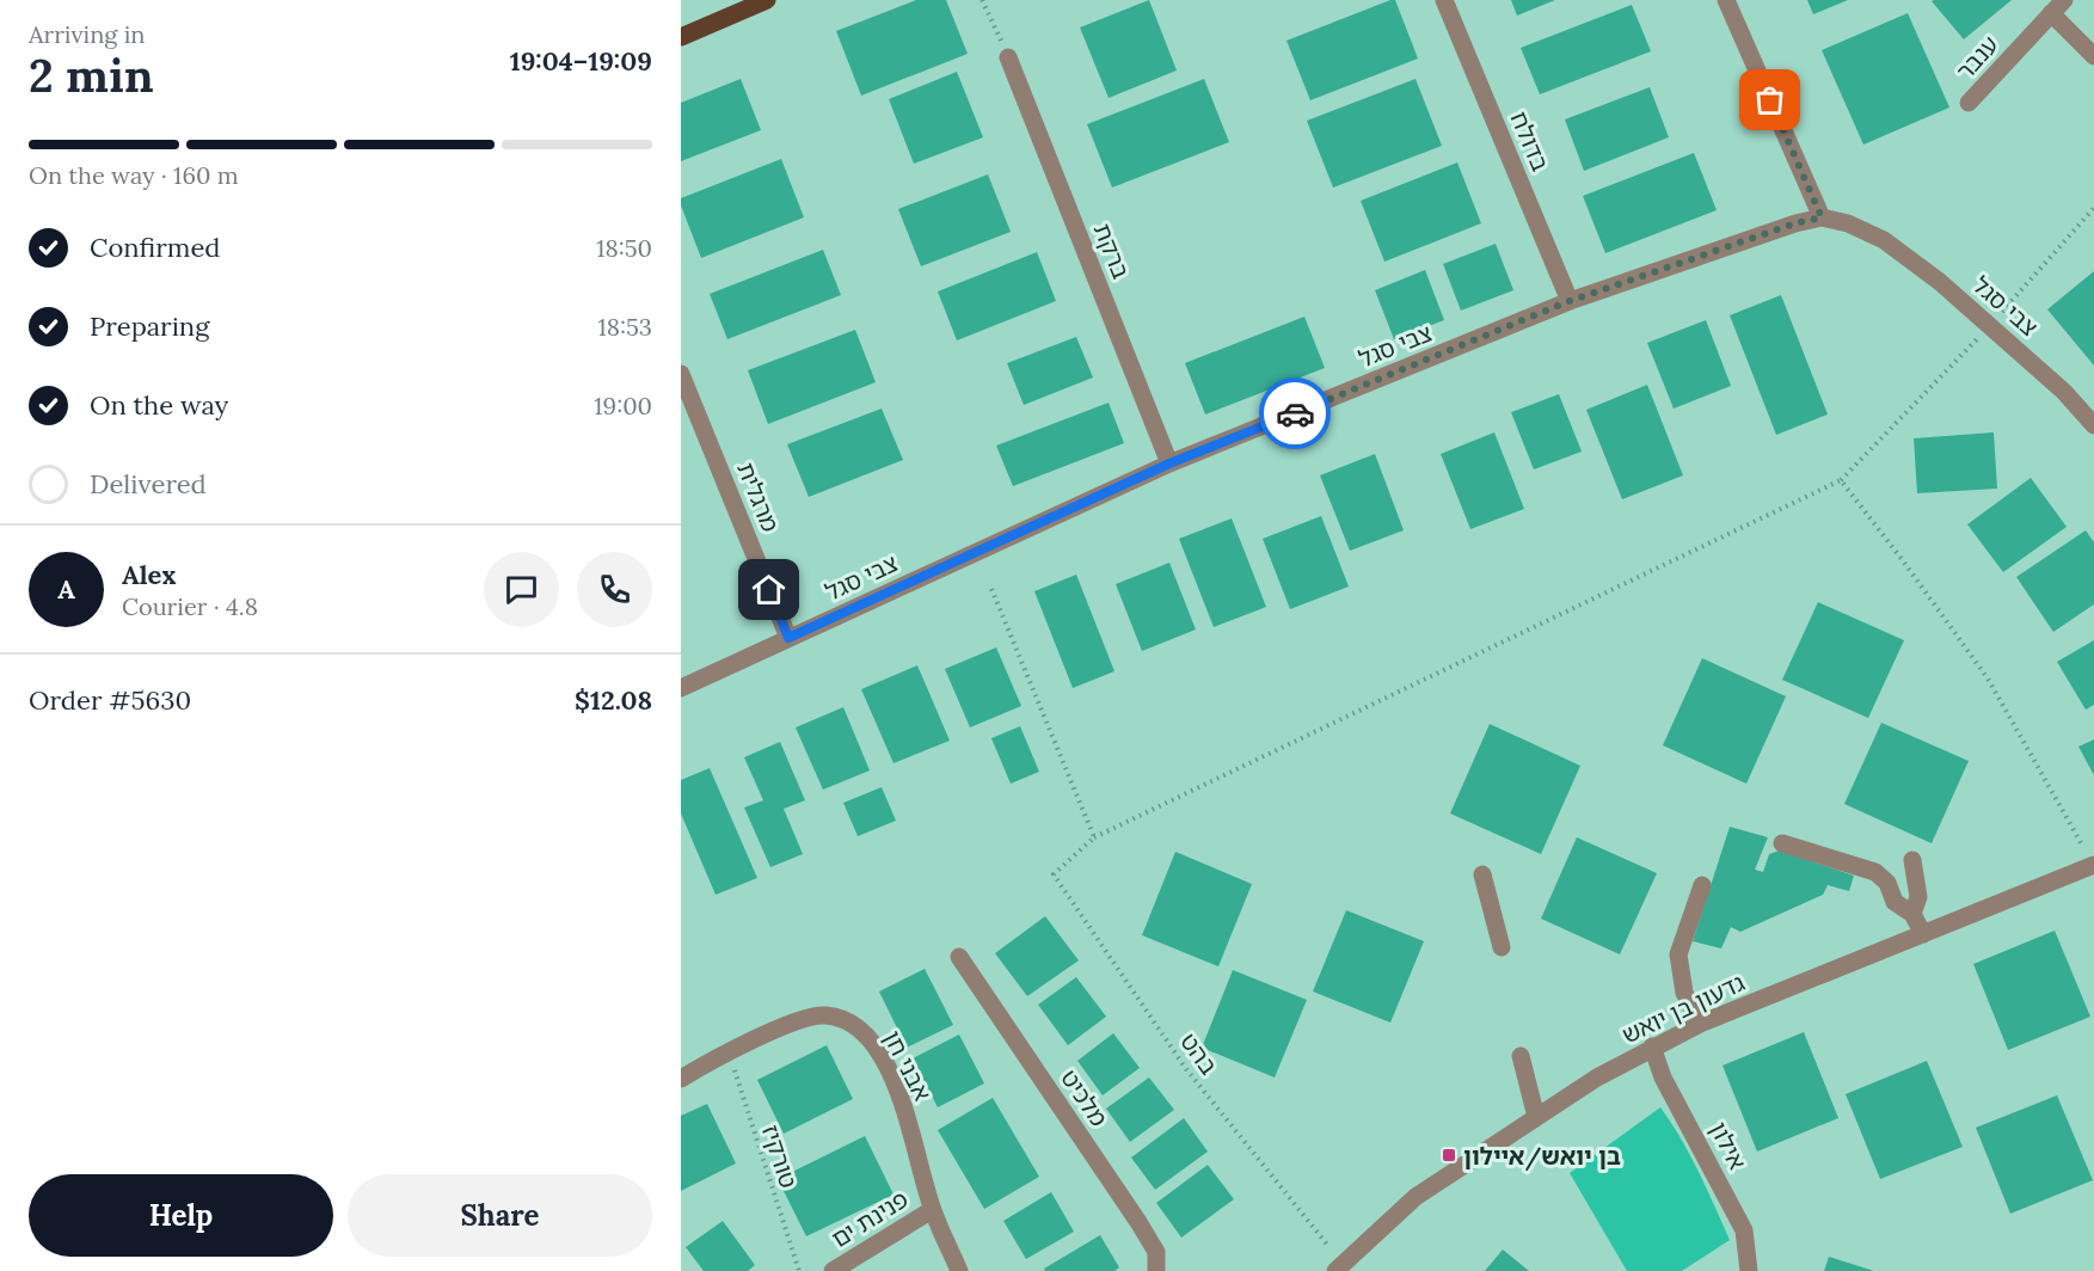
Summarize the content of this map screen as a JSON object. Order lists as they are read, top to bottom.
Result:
{
  "streets": {
    "street": [
      "ענבר",
      "בדולח",
      "ברקת",
      "צבי סגל",
      "מרגלית",
      "גדעון בן יואש",
      "אבני חן",
      "מלכיט",
      "אילון",
      "פנינת ים"
    ],
    "path": ["בהט", "טורקיז"]
  },
  "crossings": [
    ["בדולח", "צבי סגל"],
    ["ברקת", "צבי סגל"],
    ["צבי סגל", "מרגלית"],
    ["גדעון בן יואש", "אילון"],
    ["אבני חן", "טורקיז"],
    ["אבני חן", "פנינת ים"]
  ],
  "places": {
    "transit": ["בן יואש/איילון"]
  },
  "page": {
    "heading": ["2 min", "Arriving in", "19:04–19:09"],
    "panel": [
      "Alex",
      "Courier · 4.8",
      "Order #5630",
      "$12.08"
    ],
    "bar": "On the way · 160 m",
    "list": [
      ["Confirmed", "18:50"],
      ["Preparing", "18:53"],
      ["On the way", "19:00"],
      "Delivered"
    ],
    "round": "A",
    "buttons": ["Help", "Share"]
  }
}
